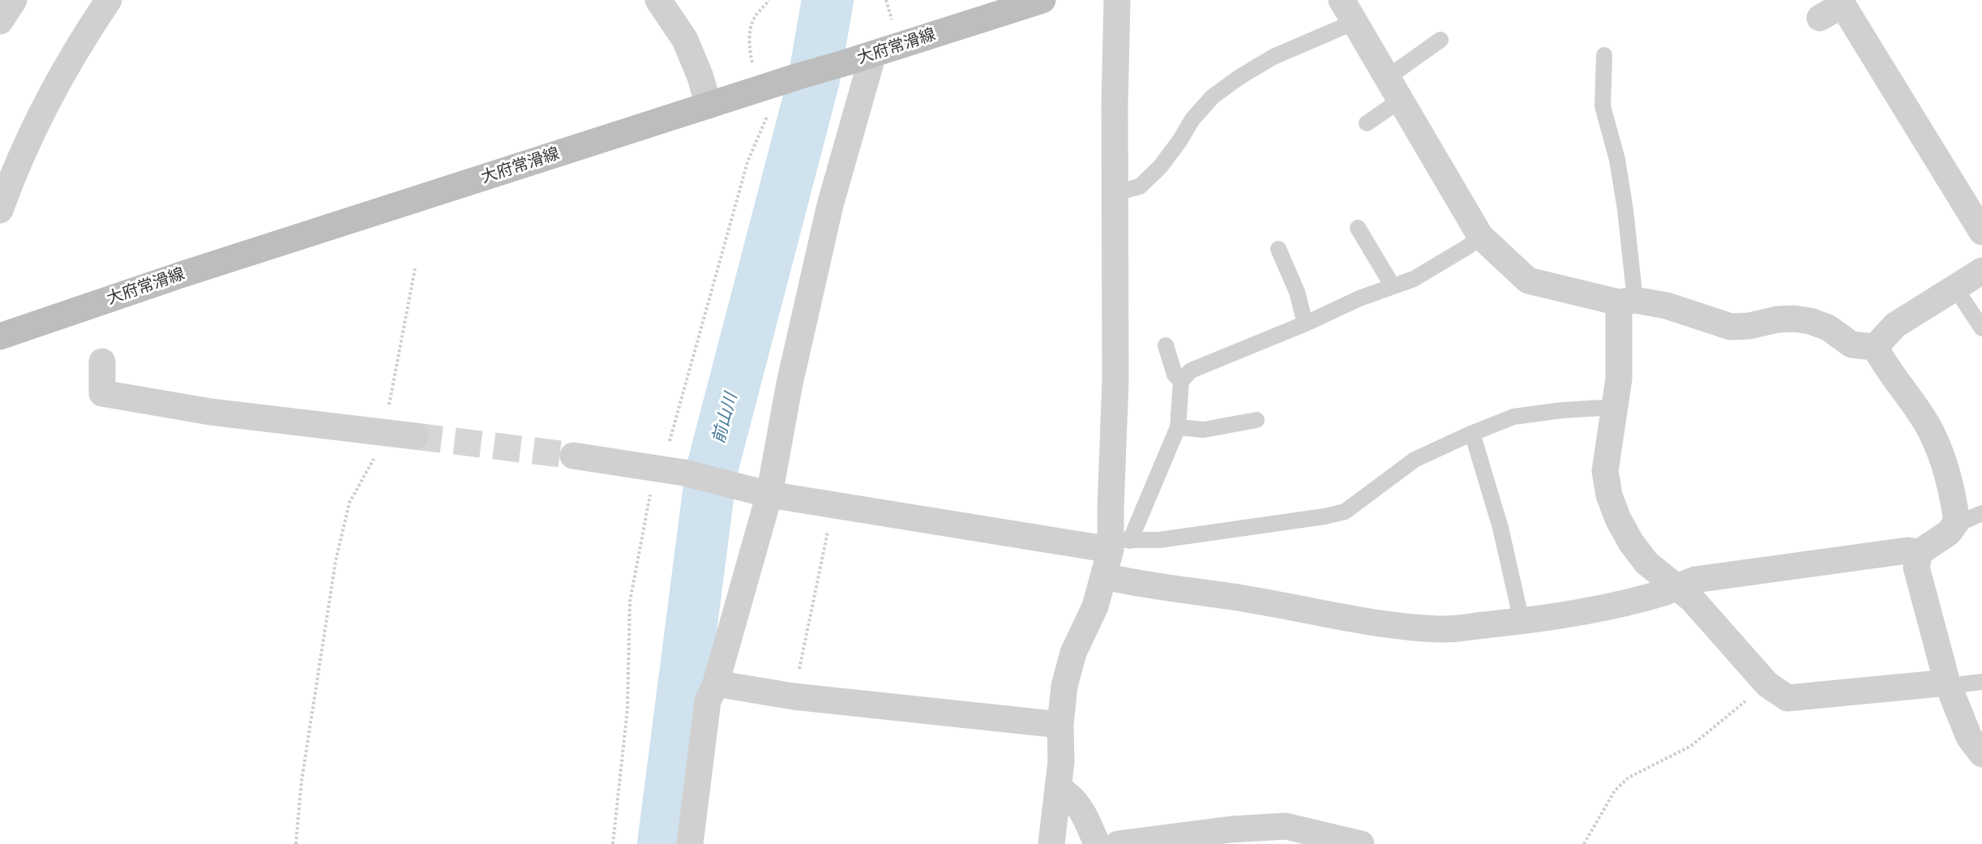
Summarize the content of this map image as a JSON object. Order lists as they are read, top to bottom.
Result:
{
  "streets": {
    "main road": ["大府常滑線"]
  },
  "water": ["前山川"]
}
